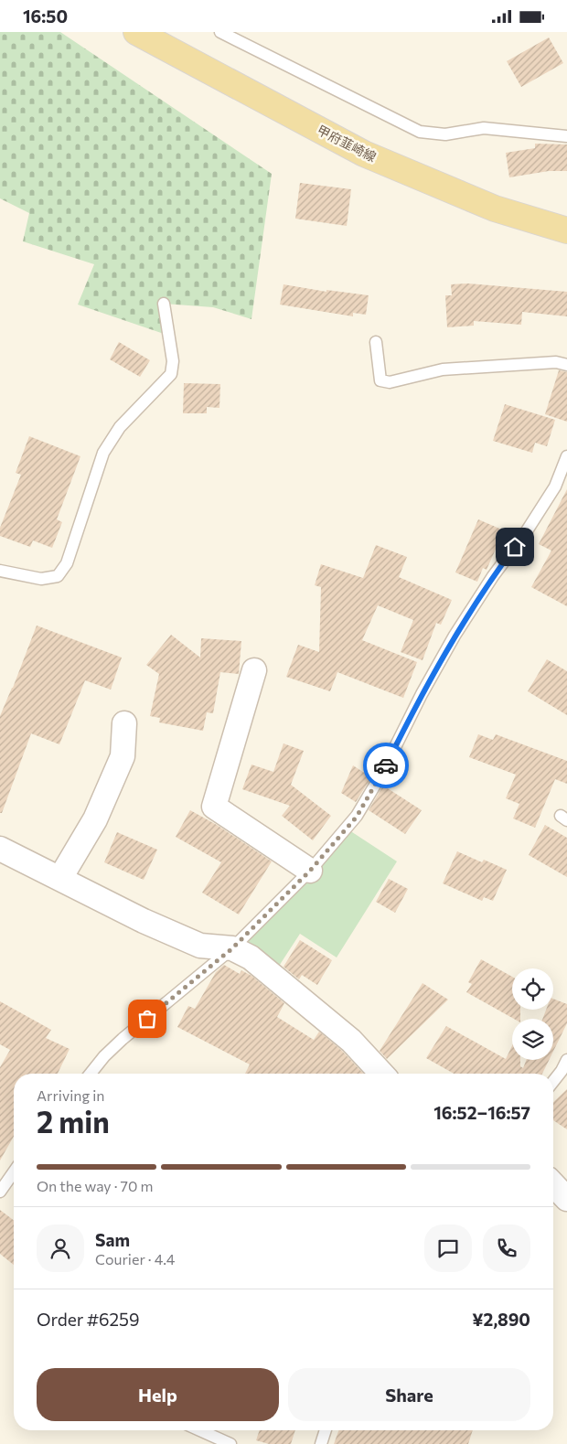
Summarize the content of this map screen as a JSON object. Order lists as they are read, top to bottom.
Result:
{
  "streets": {
    "main road": ["甲府韮崎線"]
  },
  "page": {
    "status": "16:50",
    "heading": ["2 min", "Arriving in", "16:52–16:57"],
    "panel": [
      "Sam",
      "Courier · 4.4",
      "Order #6259",
      "¥2,890"
    ],
    "bar": "On the way · 70 m",
    "buttons": ["Help", "Share"]
  }
}
